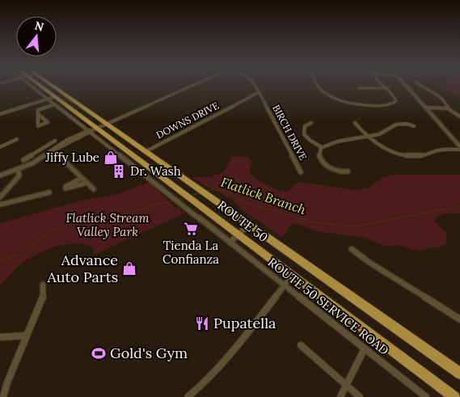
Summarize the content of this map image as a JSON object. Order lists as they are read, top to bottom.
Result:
{
  "streets": {
    "highway": ["ROUTE 50"],
    "street": ["DOWNS DRIVE", "BIRCH DRIVE", "ROUTE 50 SERVICE ROAD"]
  },
  "crossings": [
    ["DOWNS DRIVE", "BIRCH DRIVE"],
    ["DOWNS DRIVE", "ROUTE 50"]
  ],
  "water": ["Flatlick Branch"],
  "parks": ["Flatlick Stream Valley Park"],
  "places": {
    "shop": ["Jiffy Lube", "Advance Auto Parts"],
    "building": ["Dr. Wash"],
    "supermarket": ["Tienda La Confianza"],
    "restaurant": ["Pupatella"],
    "sports": ["Gold's Gym"]
  },
  "north": "top"
}
